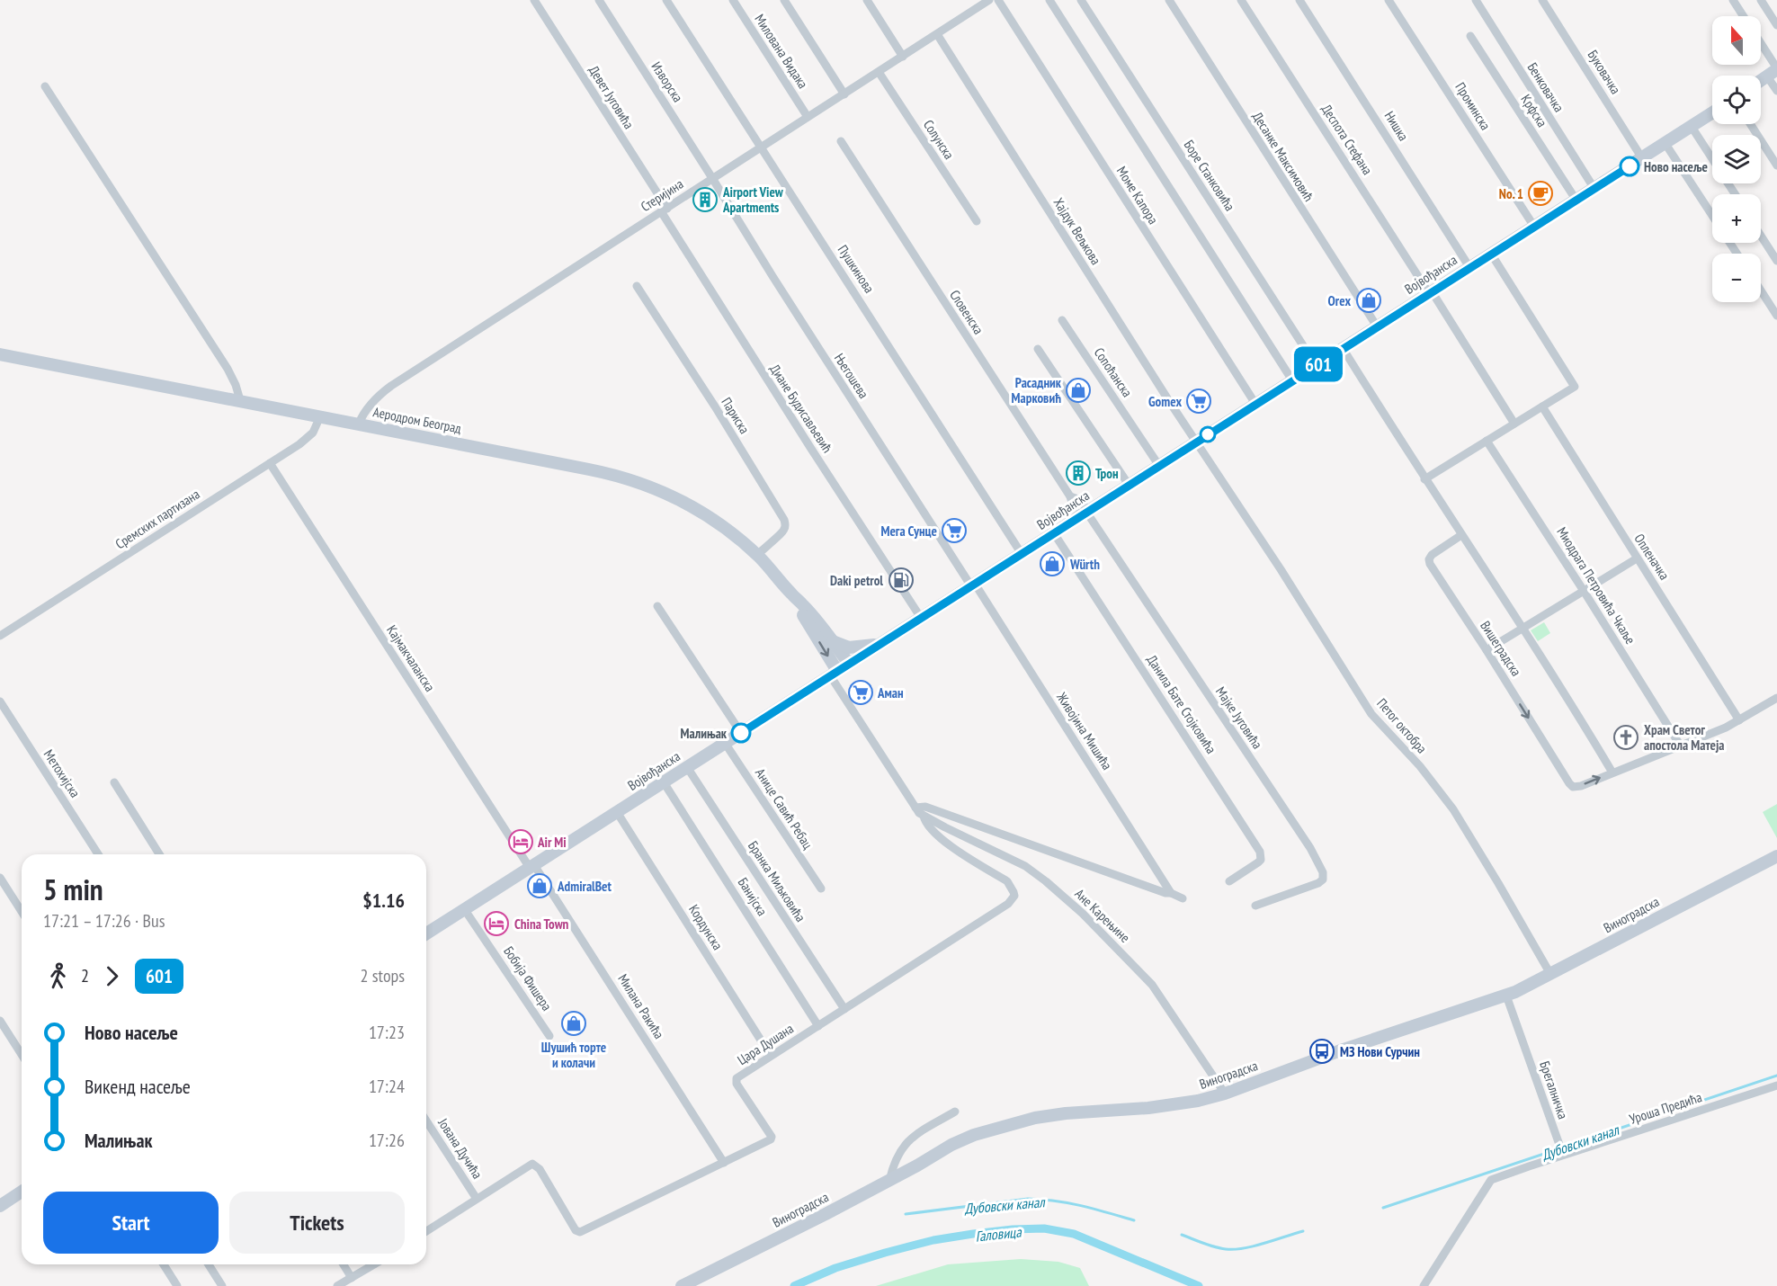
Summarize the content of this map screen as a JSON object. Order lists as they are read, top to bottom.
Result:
{
  "streets": {
    "street": [
      "Милована Видака",
      "Буковачка",
      "Изворска",
      "Бенковачка",
      "Девет Југовића",
      "Проминска",
      "Крфска",
      "Нишка",
      "Солунска",
      "Деспота Стефана",
      "Десанке Максимовић",
      "Боре Станковића",
      "Стеријина",
      "Моме Капора",
      "Хајдук Вељкова",
      "Пушкинова",
      "Војвођанска",
      "Словенска",
      "Сопоћанска",
      "Његошева",
      "Диане Будисављевић",
      "Париска",
      "Аеродром Београд",
      "Сремских партизана",
      "Опленачка",
      "Миодрага Петровића Чкаље",
      "Вишеградска",
      "Кајмакчаланска",
      "Данила Бате Стојковића",
      "Мајке Југовића",
      "Петог октобра",
      "Живојина Мишића",
      "Метохијска",
      "Анице Савић Ребац",
      "Бранка Миљковића",
      "Банијска",
      "Виноградска",
      "Ане Карењине",
      "Кордунска",
      "Бобија Фишера",
      "Милана Ракића",
      "Цара Душана",
      "Брегалничка",
      "Уроша Предића",
      "Јована Дучића"
    ]
  },
  "crossings": [
    ["Милована Видака", "Стеријина"],
    ["Буковачка", "Војвођанска"],
    ["Изворска", "Стеријина"],
    ["Изворска", "Његошева"],
    ["Бенковачка", "Војвођанска"],
    ["Девет Југовића", "Стеријина"],
    ["Девет Југовића", "Диане Будисављевић"],
    ["Проминска", "Војвођанска"],
    ["Крфска", "Војвођанска"],
    ["Нишка", "Војвођанска"],
    ["Солунска", "Стеријина"],
    ["Деспота Стефана", "Војвођанска"],
    ["Десанке Максимовић", "Војвођанска"],
    ["Боре Станковића", "Војвођанска"],
    ["Стеријина", "Хајдук Вељкова"],
    ["Стеријина", "Пушкинова"],
    ["Стеријина", "Његошева"],
    ["Стеријина", "Диане Будисављевић"],
    ["Стеријина", "Аеродром Београд"],
    ["Моме Капора", "Војвођанска"],
    ["Хајдук Вељкова", "Војвођанска"],
    ["Хајдук Вељкова", "Петог октобра"],
    ["Пушкинова", "Војвођанска"],
    ["Војвођанска", "Словенска"],
    ["Војвођанска", "Сопоћанска"],
    ["Војвођанска", "Његошева"],
    ["Војвођанска", "Диане Будисављевић"],
    ["Војвођанска", "Аеродром Београд"],
    ["Војвођанска", "Кајмакчаланска"],
    ["Војвођанска", "Данила Бате Стојковића"],
    ["Војвођанска", "Мајке Југовића"],
    ["Војвођанска", "Петог октобра"],
    ["Војвођанска", "Живојина Мишића"],
    ["Војвођанска", "Анице Савић Ребац"],
    ["Војвођанска", "Бранка Миљковића"],
    ["Војвођанска", "Банијска"],
    ["Војвођанска", "Ане Карењине"],
    ["Војвођанска", "Кордунска"],
    ["Војвођанска", "Бобија Фишера"],
    ["Војвођанска", "Милана Ракића"],
    ["Словенска", "Мајке Југовића"],
    ["Његошева", "Живојина Мишића"],
    ["Париска", "Аеродром Београд"],
    ["Аеродром Београд", "Сремских партизана"],
    ["Аеродром Београд", "Ане Карењине"],
    ["Сремских партизана", "Кајмакчаланска"],
    ["Кајмакчаланска", "Милана Ракића"],
    ["Петог октобра", "Виноградска"],
    ["Бранка Миљковића", "Цара Душана"],
    ["Банијска", "Цара Душана"],
    ["Виноградска", "Ане Карењине"],
    ["Виноградска", "Брегалничка"],
    ["Ане Карењине", "Цара Душана"],
    ["Кордунска", "Цара Душана"],
    ["Милана Ракића", "Цара Душана"],
    ["Цара Душана", "Јована Дучића"],
    ["Брегалничка", "Уроша Предића"]
  ],
  "water": ["Дубовски канал", "Галовица"],
  "places": {
    "other": ["Ново насеље", "Малињак"],
    "cafe": ["No. 1"],
    "building": ["Airport View Apartments", "Трон"],
    "shop": [
      "Orex",
      "Расадник Марковић",
      "Würth",
      "AdmiralBet",
      "Шушић торте и колачи"
    ],
    "supermarket": ["Gomex", "Мега Сунце", "Аман"],
    "fuel station": ["Daki petrol"],
    "church": ["Храм Светог апостола Матеја"],
    "hotel": ["Air Mi", "China Town"],
    "bus stop": ["МЗ Нови Сурчин"]
  },
  "lines": ["bus line 601"],
  "north": "top",
  "page": {
    "on_map": "601",
    "map_buttons": ["+", "−"],
    "heading": ["5 min", "17:21 – 17:26 · Bus", "$1.16"],
    "legs": ["2", "601", "2 stops"],
    "list": [
      {
        "name": "Ново насеље",
        "value": "17:23"
      },
      {
        "name": "Викенд насеље",
        "value": "17:24"
      },
      {
        "name": "Малињак",
        "value": "17:26"
      }
    ],
    "buttons": ["Start", "Tickets"]
  }
}
